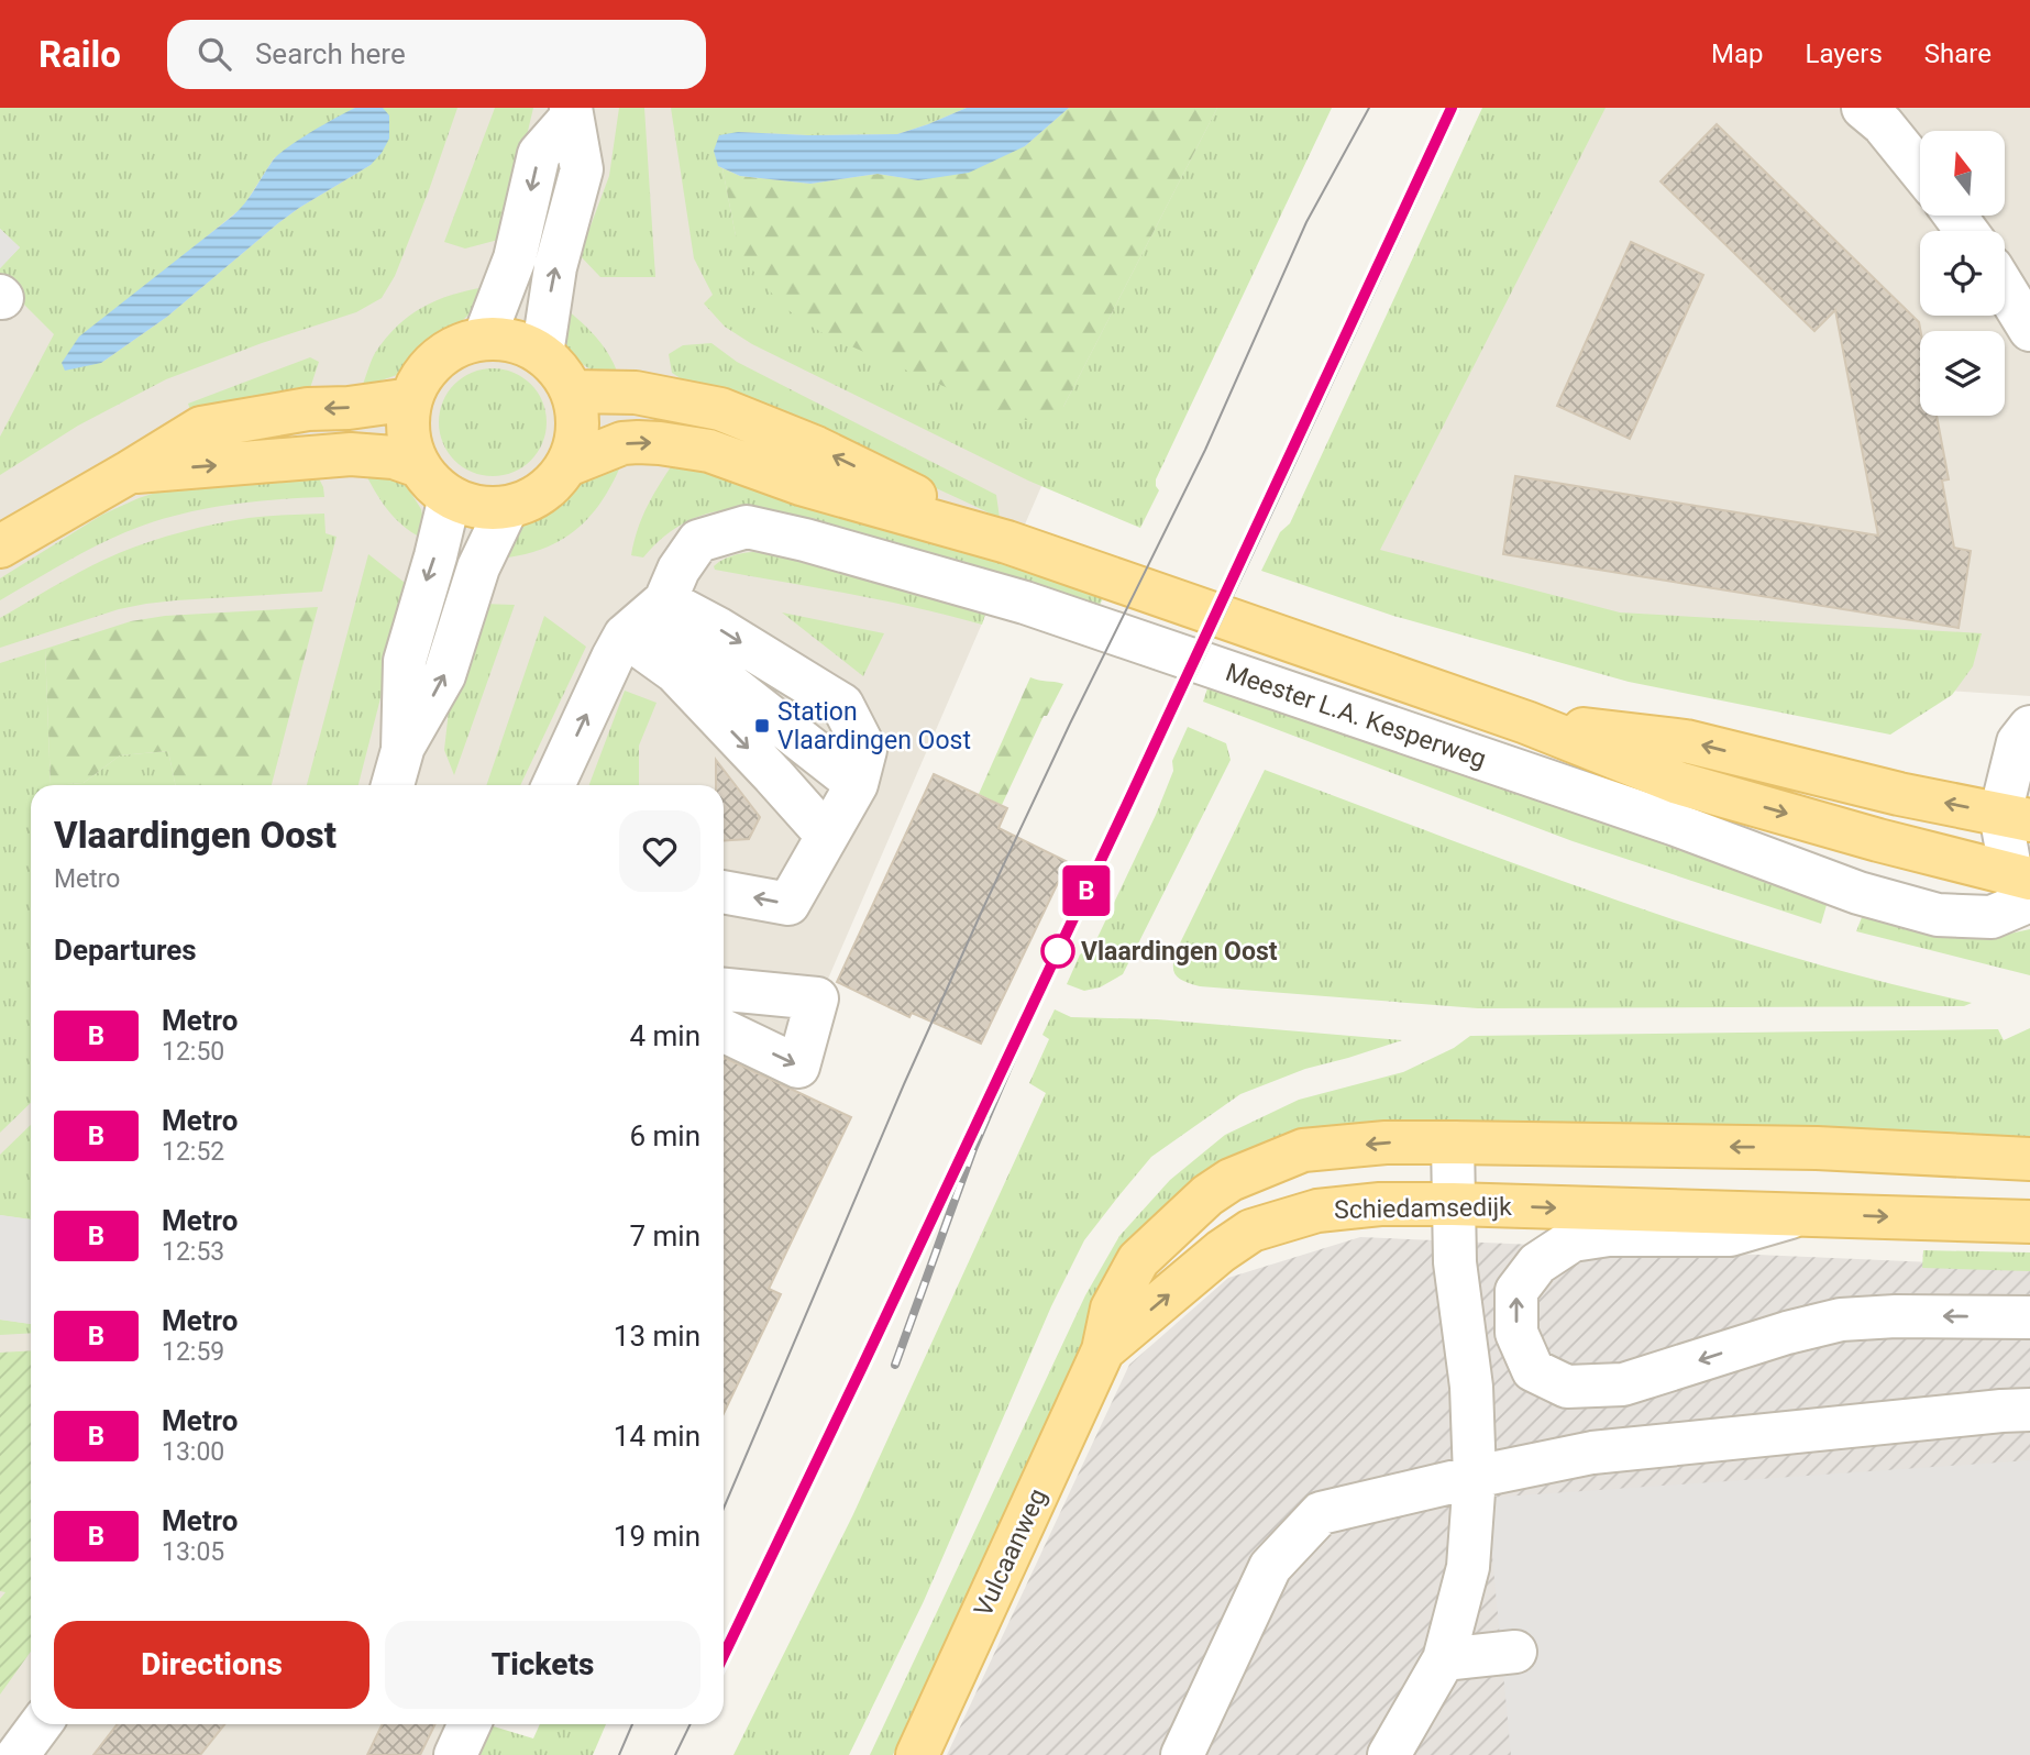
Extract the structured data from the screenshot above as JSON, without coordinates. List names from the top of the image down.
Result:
{
  "streets": {
    "main road": ["Meester L.A. Kesperweg", "Schiedamsedijk", "Vulcaanweg"]
  },
  "crossings": [
    ["Schiedamsedijk", "Vulcaanweg"]
  ],
  "places": {
    "transit": ["Station Vlaardingen Oost"],
    "other": ["Vlaardingen Oost"]
  },
  "lines": ["metro line B"],
  "north": "top",
  "page": {
    "header": "Railo",
    "search": "Search here",
    "nav": ["Map", "Layers", "Share"],
    "on_map": "B",
    "heading": [
      ["Vlaardingen Oost", "Metro"],
      "Departures"
    ],
    "list": [
      {
        "mark": "B",
        "name": "Metro",
        "note": "12:50",
        "value": "4 min"
      },
      {
        "mark": "B",
        "name": "Metro",
        "note": "12:52",
        "value": "6 min"
      },
      {
        "mark": "B",
        "name": "Metro",
        "note": "12:53",
        "value": "7 min"
      },
      {
        "mark": "B",
        "name": "Metro",
        "note": "12:59",
        "value": "13 min"
      },
      {
        "mark": "B",
        "name": "Metro",
        "note": "13:00",
        "value": "14 min"
      },
      {
        "mark": "B",
        "name": "Metro",
        "note": "13:05",
        "value": "19 min"
      }
    ],
    "buttons": ["Directions", "Tickets"]
  }
}
